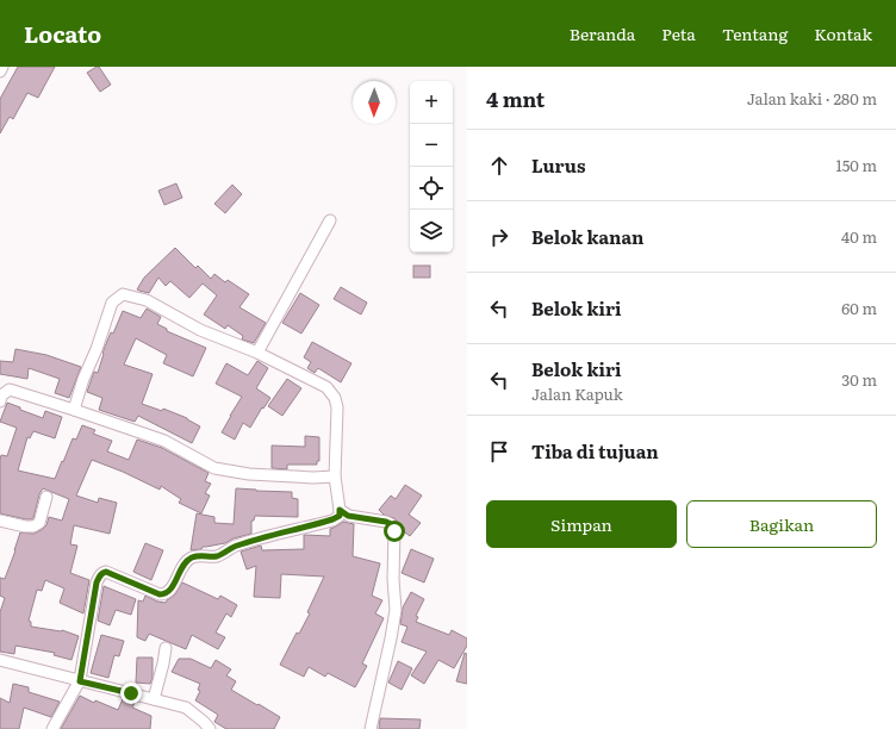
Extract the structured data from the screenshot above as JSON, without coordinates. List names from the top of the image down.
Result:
{
  "north": "bottom",
  "page": {
    "header": "Locato",
    "nav": [
      "Beranda",
      "Peta",
      "Tentang",
      "Kontak"
    ],
    "heading": ["4 mnt", "Jalan kaki · 280 m"],
    "map_buttons": ["+", "−"],
    "list": [
      ["Lurus", "150 m"],
      ["Belok kanan", "40 m"],
      ["Belok kiri", "60 m"],
      ["Belok kiri", "Jalan Kapuk", "30 m"],
      "Tiba di tujuan"
    ],
    "buttons": ["Simpan", "Bagikan"]
  }
}
